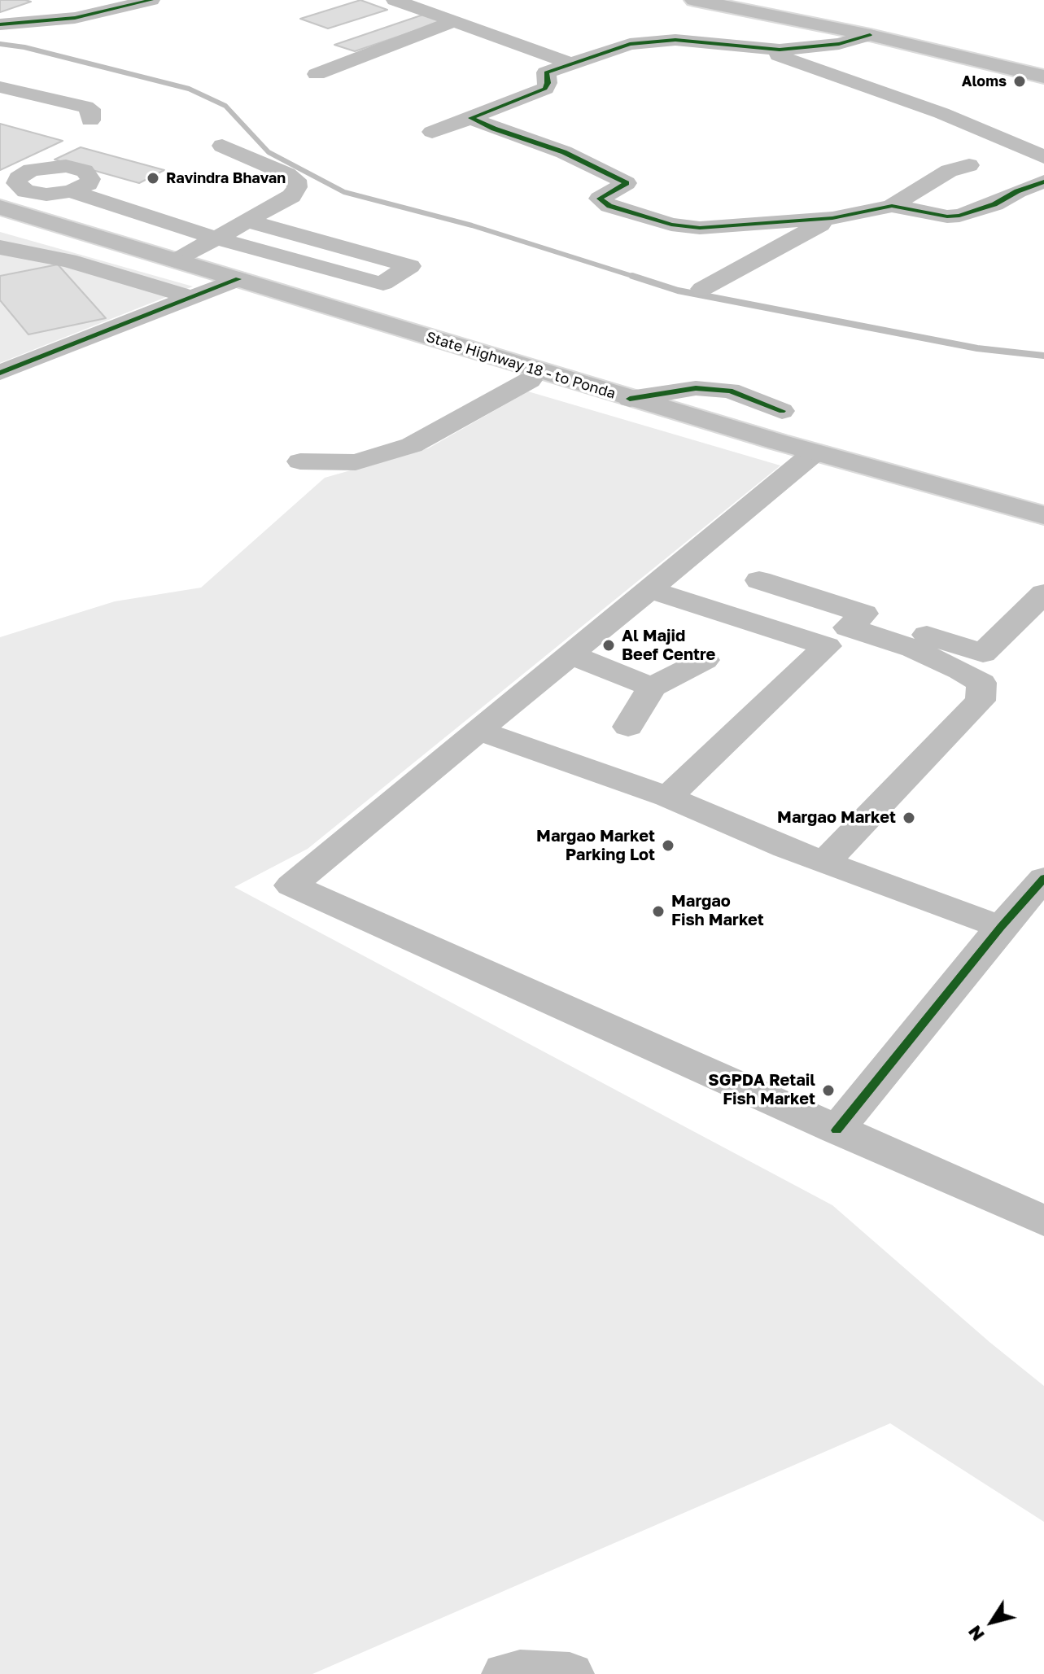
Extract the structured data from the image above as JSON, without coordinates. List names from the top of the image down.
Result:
{
  "streets": {
    "main road": ["State Highway 18 - to Ponda"]
  },
  "places": [
    "Aloms",
    "Ravindra Bhavan",
    "Al Majid Beef Centre",
    "Margao Market",
    "Margao Market Parking Lot",
    "Margao Fish Market",
    "SGPDA Retail Fish Market"
  ],
  "north": "bottom left"
}
